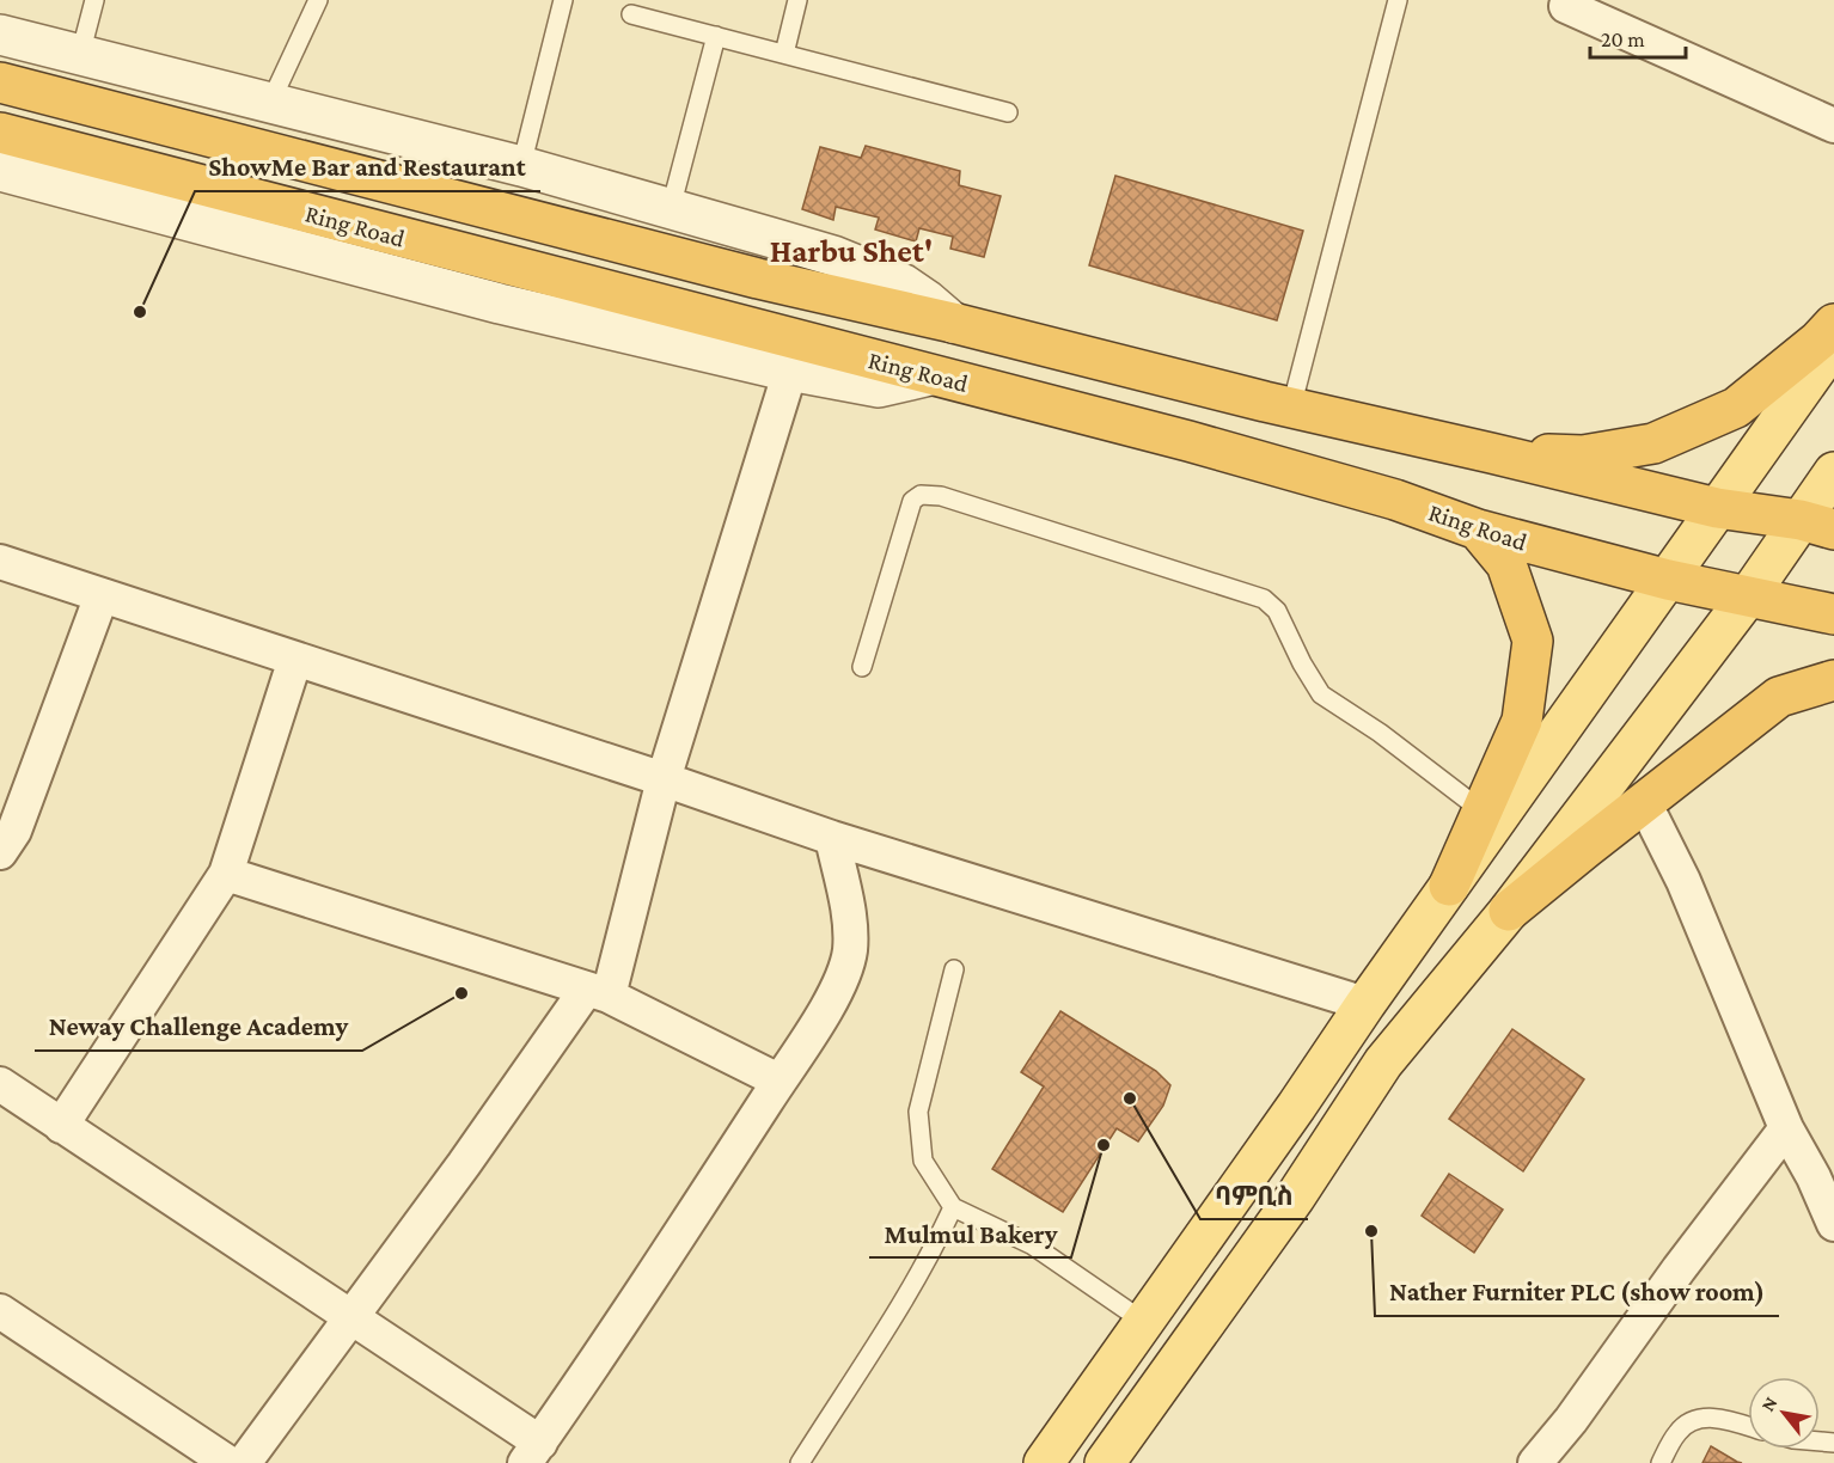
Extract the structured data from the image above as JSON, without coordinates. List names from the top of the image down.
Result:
{
  "streets": {
    "highway": ["Ring Road"]
  },
  "districts": ["Harbu Shet'"],
  "places": [
    "ShowMe Bar and Restaurant",
    "Neway Challenge Academy",
    "ባምቢስ",
    "Mulmul Bakery",
    "Nather Furniter PLC (show room)"
  ],
  "scale_bar": "20 m",
  "north": "top left"
}
